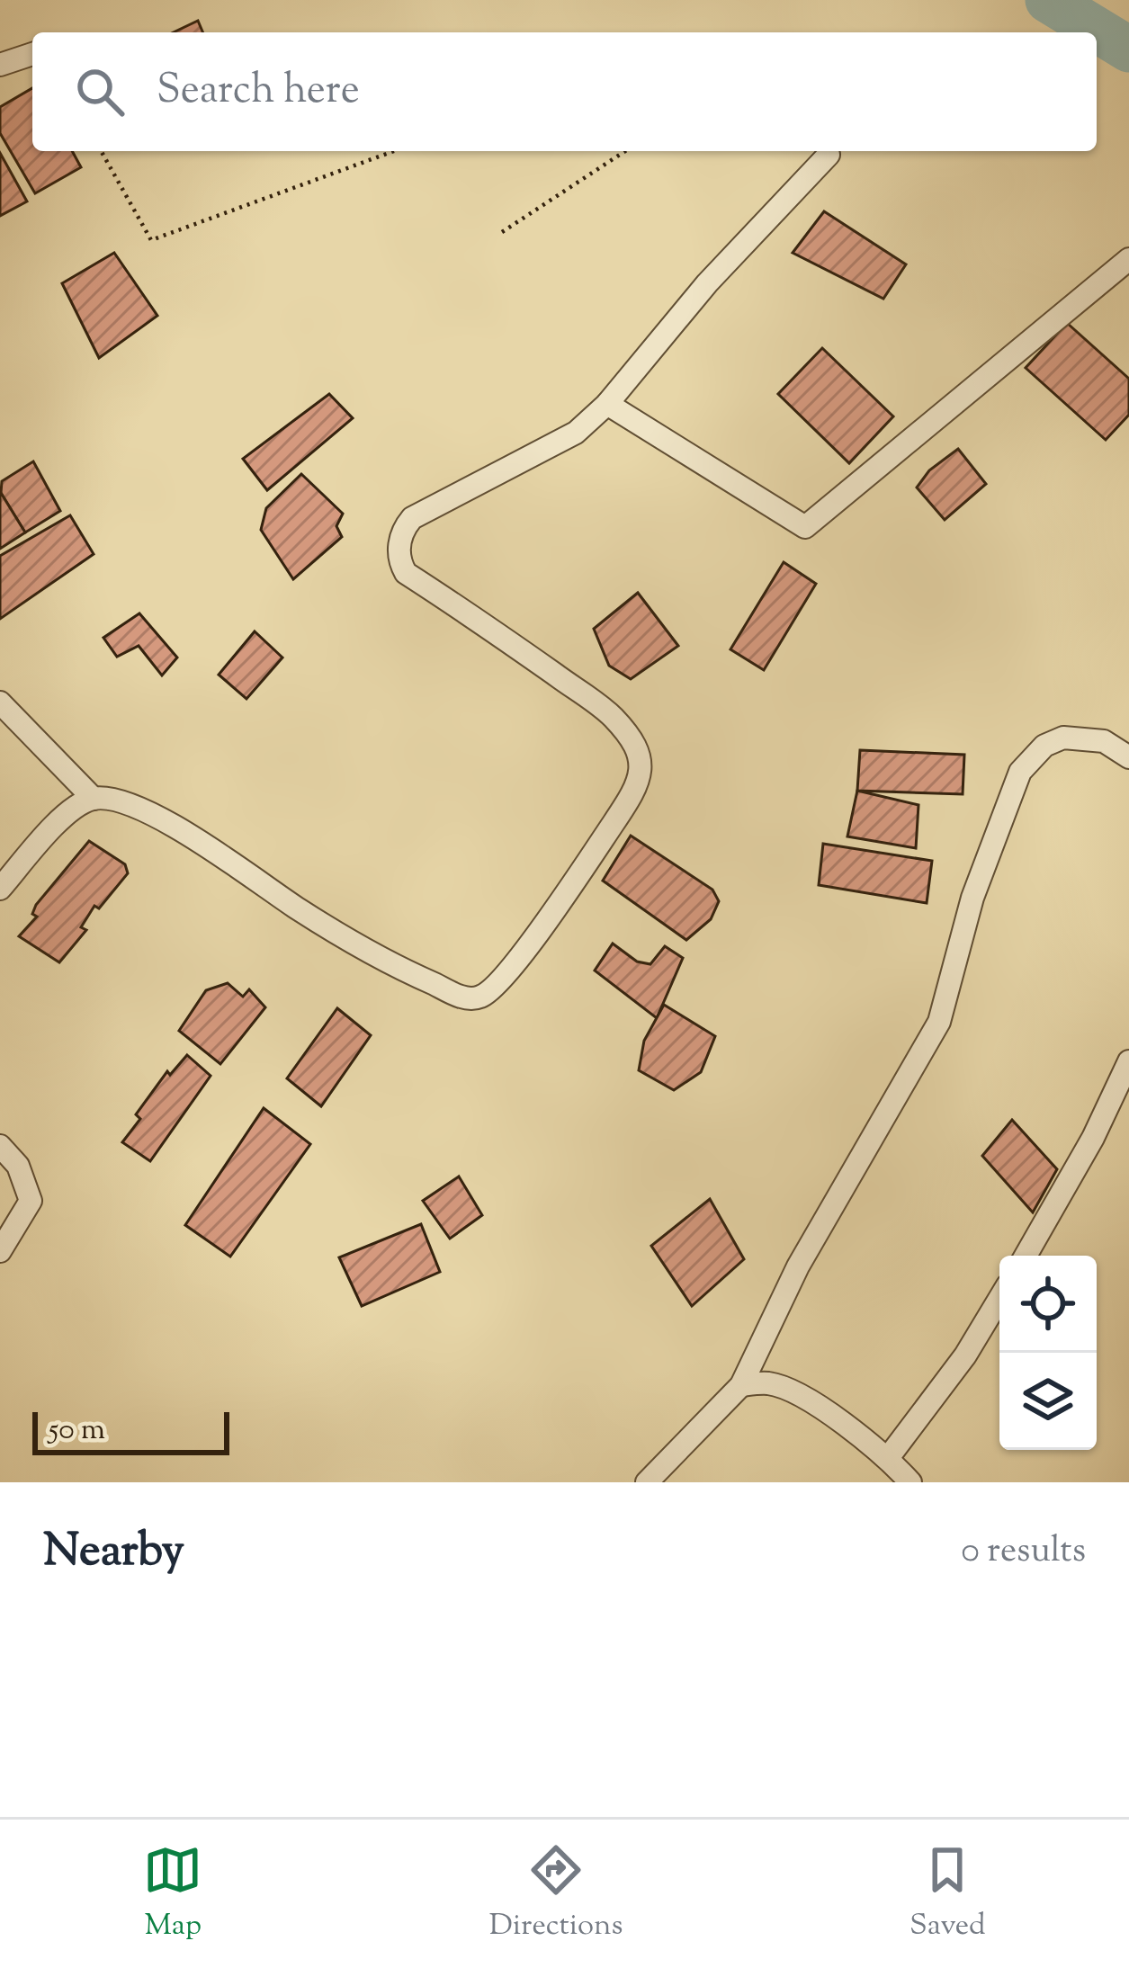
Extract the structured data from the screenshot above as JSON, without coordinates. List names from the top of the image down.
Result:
{
  "scale_bar": "50 m",
  "page": {
    "search": "Search here",
    "scale": "50 m",
    "heading": ["Nearby", "0 results"],
    "nav": ["Map", "Directions", "Saved"]
  }
}
